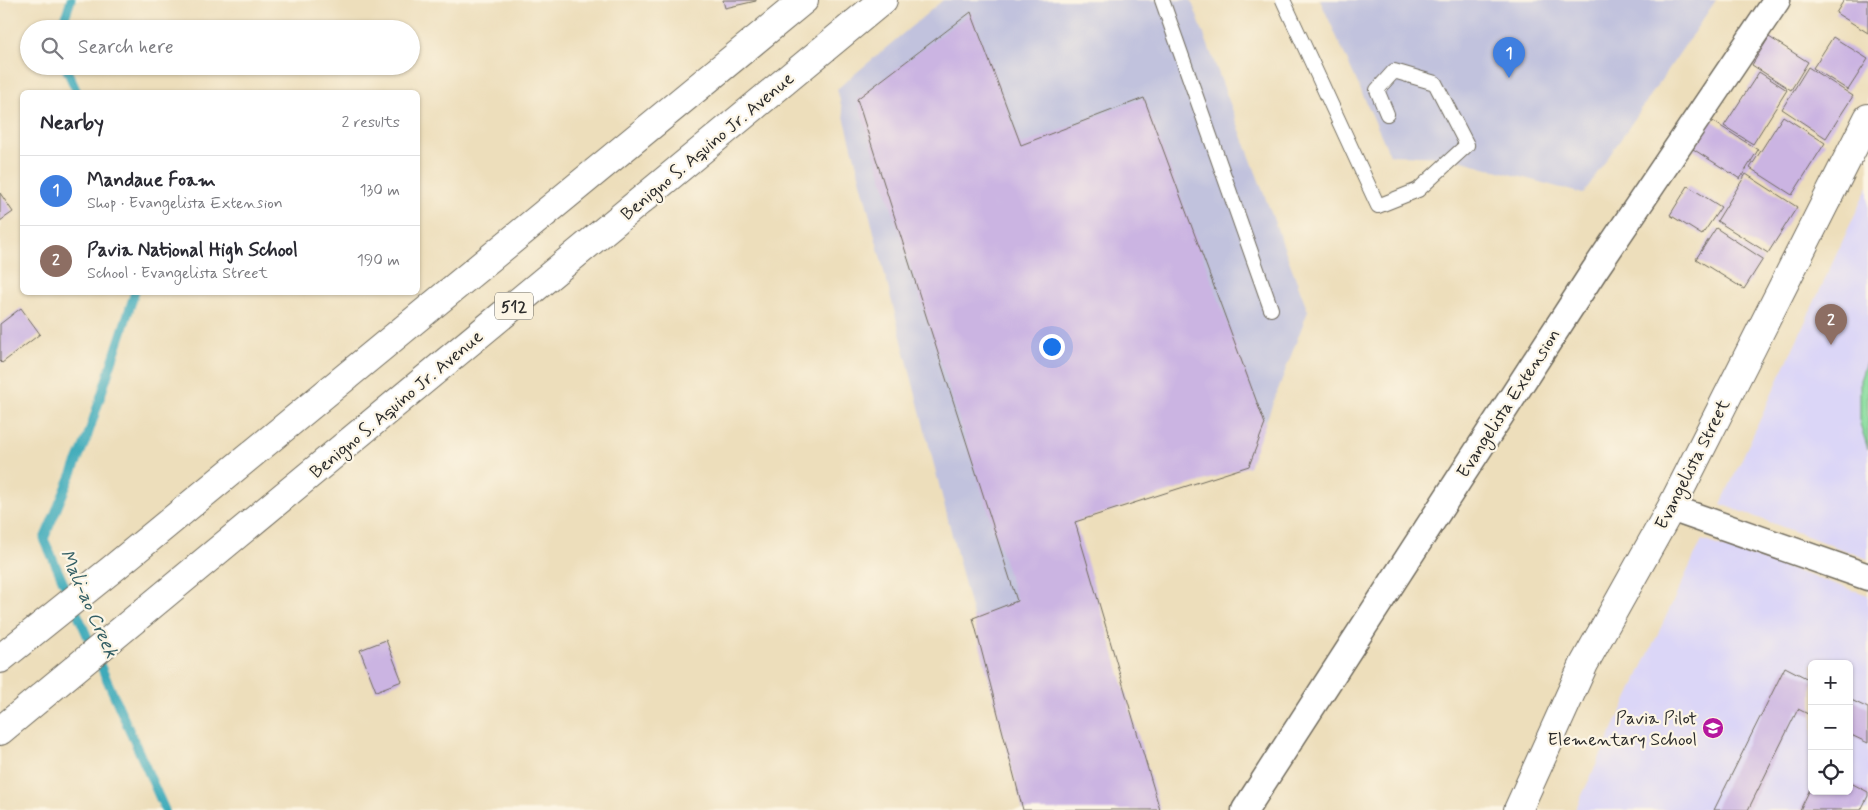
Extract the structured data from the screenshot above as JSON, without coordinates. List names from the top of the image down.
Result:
{
  "streets": {
    "main road": ["Benigno S. Aquino Jr. Avenue", "512", "Evangelista Street"],
    "street": ["Evangelista Extension"]
  },
  "water": ["Mali-ao Creek"],
  "places": {
    "school or university": ["Pavia Pilot Elementary School"]
  },
  "page": {
    "search": "Search here",
    "pins": ["1", "2"],
    "heading": ["Nearby", "2 results"],
    "list": [
      {
        "mark": "1",
        "name": "Mandaue Foam",
        "note": "Shop · Evangelista Extension",
        "value": "130 m"
      },
      {
        "mark": "2",
        "name": "Pavia National High School",
        "note": "School · Evangelista Street",
        "value": "190 m"
      }
    ],
    "map_buttons": ["+", "−"]
  }
}
